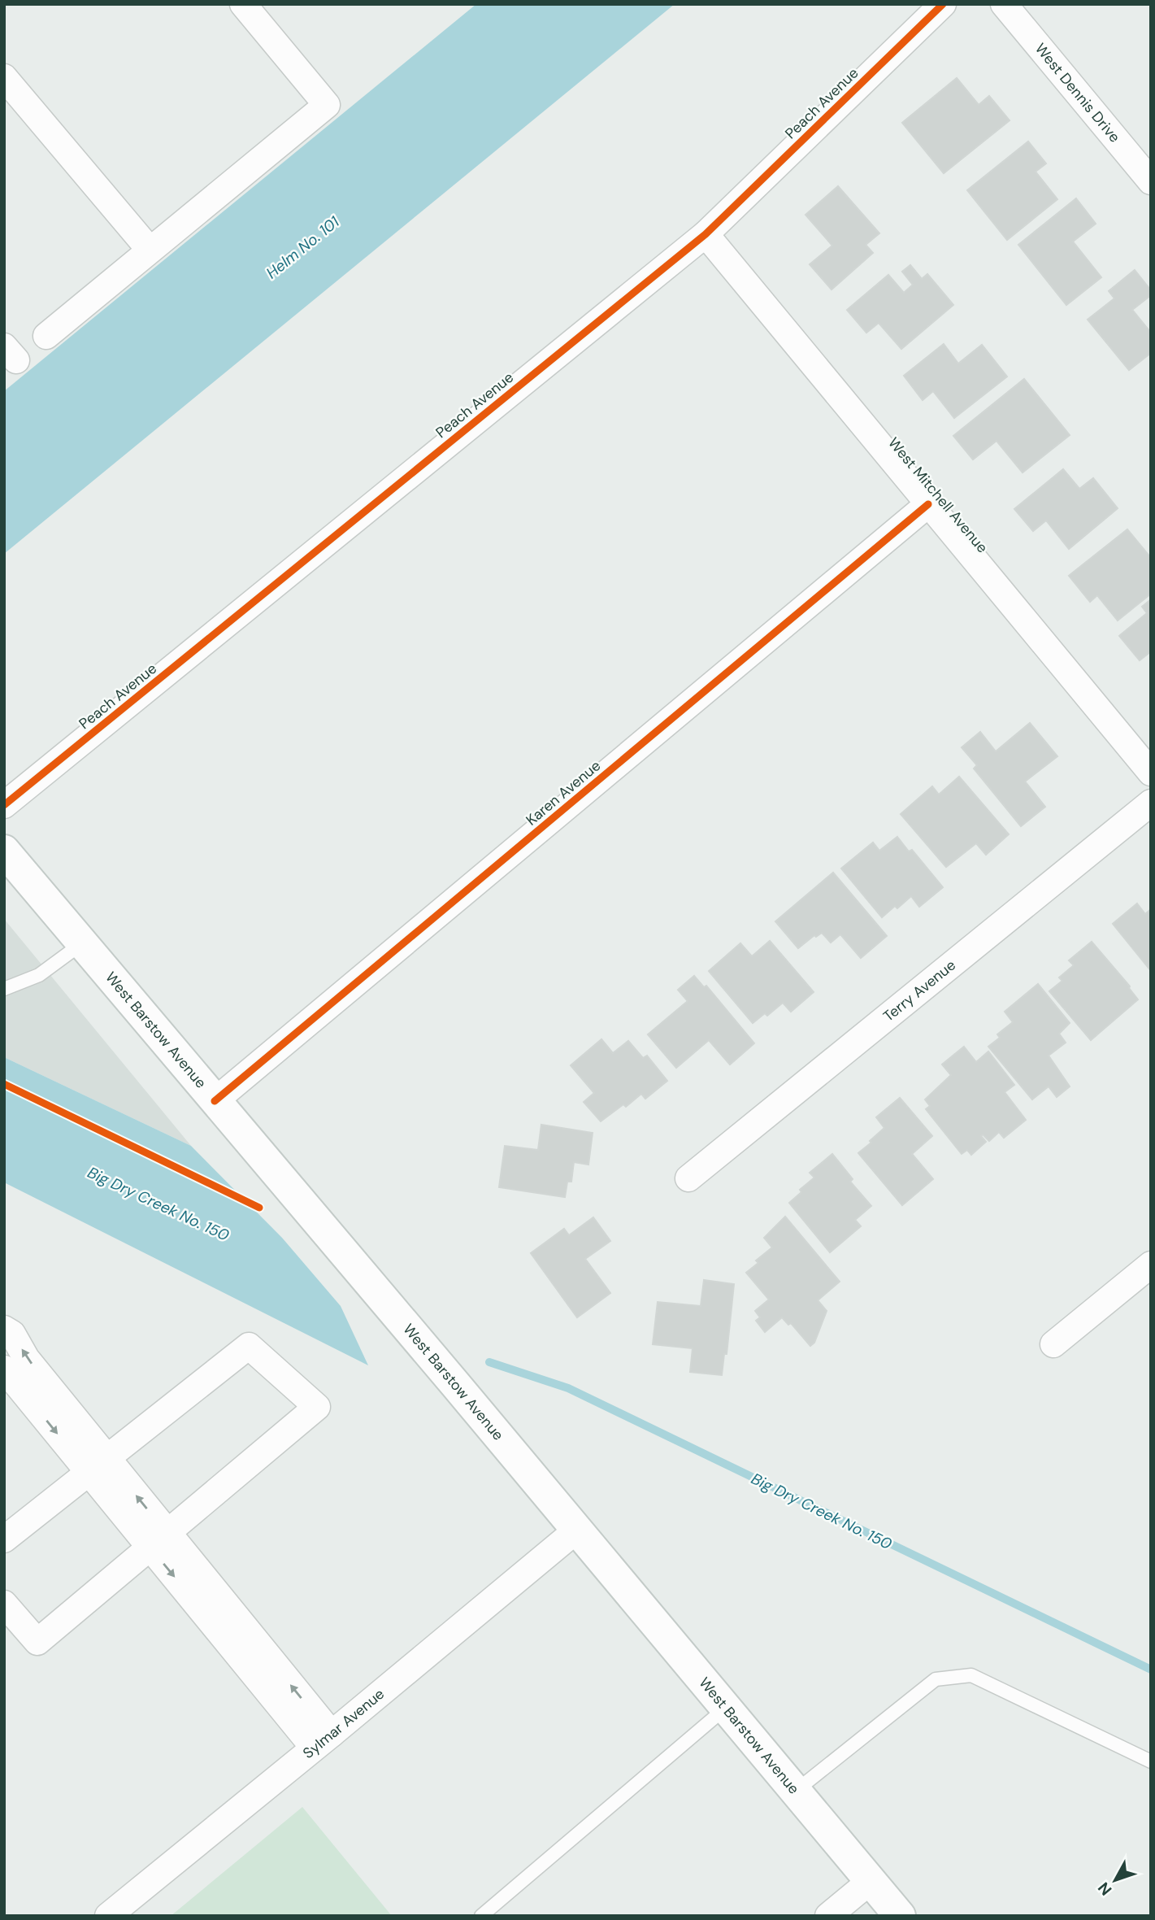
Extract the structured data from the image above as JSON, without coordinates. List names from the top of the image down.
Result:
{
  "streets": {
    "main road": ["West Barstow Avenue"],
    "street": [
      "West Dennis Drive",
      "Peach Avenue",
      "West Mitchell Avenue",
      "Karen Avenue",
      "Terry Avenue",
      "Sylmar Avenue"
    ]
  },
  "crossings": [
    ["Peach Avenue", "West Mitchell Avenue"],
    ["West Mitchell Avenue", "Karen Avenue"],
    ["Karen Avenue", "West Barstow Avenue"],
    ["West Barstow Avenue", "Sylmar Avenue"]
  ],
  "water": ["Helm No. 101", "Big Dry Creek No. 150"],
  "north": "bottom left"
}
